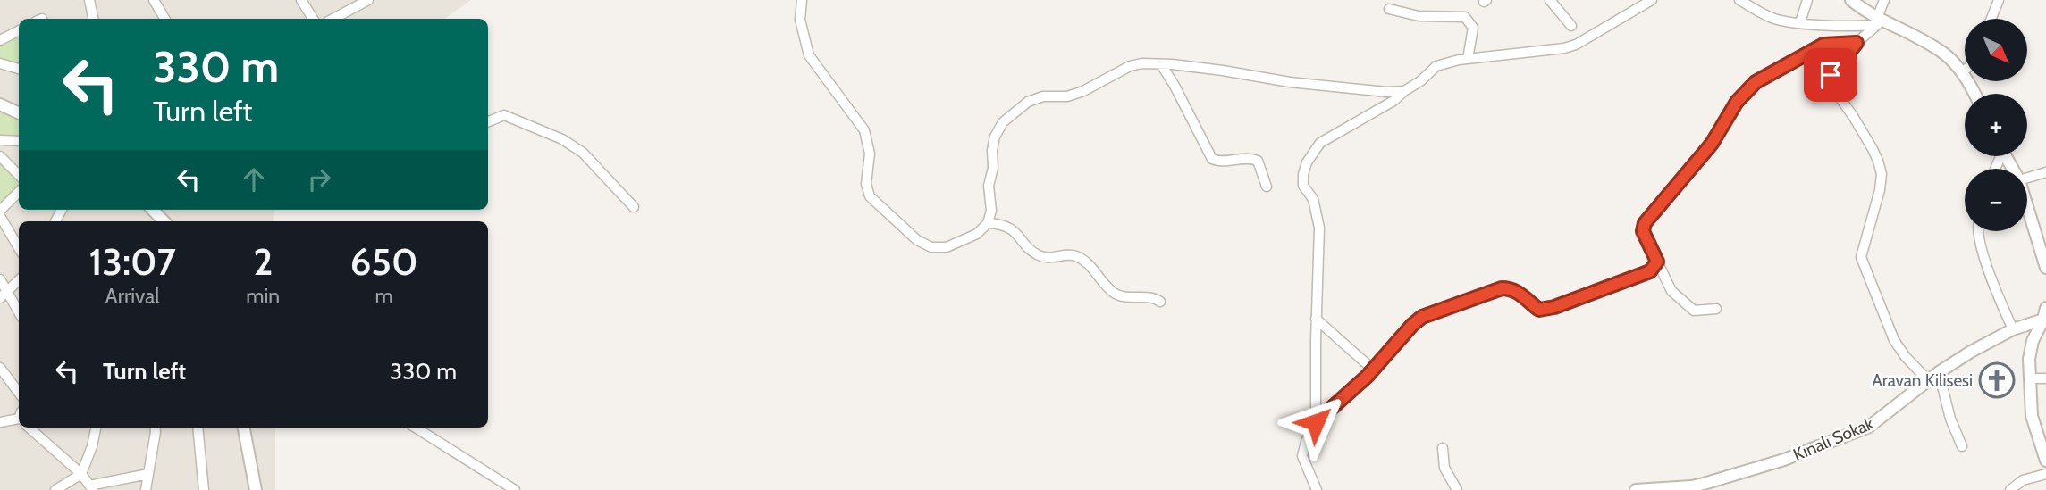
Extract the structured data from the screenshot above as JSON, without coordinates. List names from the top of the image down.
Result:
{
  "streets": {
    "street": ["Kınalı Sokak"]
  },
  "places": {
    "church": ["Aravan Kilisesi"]
  },
  "north": "bottom right",
  "page": {
    "map_buttons": ["+", "−"],
    "turn": ["330 m", "Turn left"],
    "eta": [
      "13:07",
      "Arrival",
      "2",
      "min",
      "650",
      "m"
    ],
    "list": [
      {
        "name": "Turn left",
        "value": "330 m"
      }
    ]
  }
}
